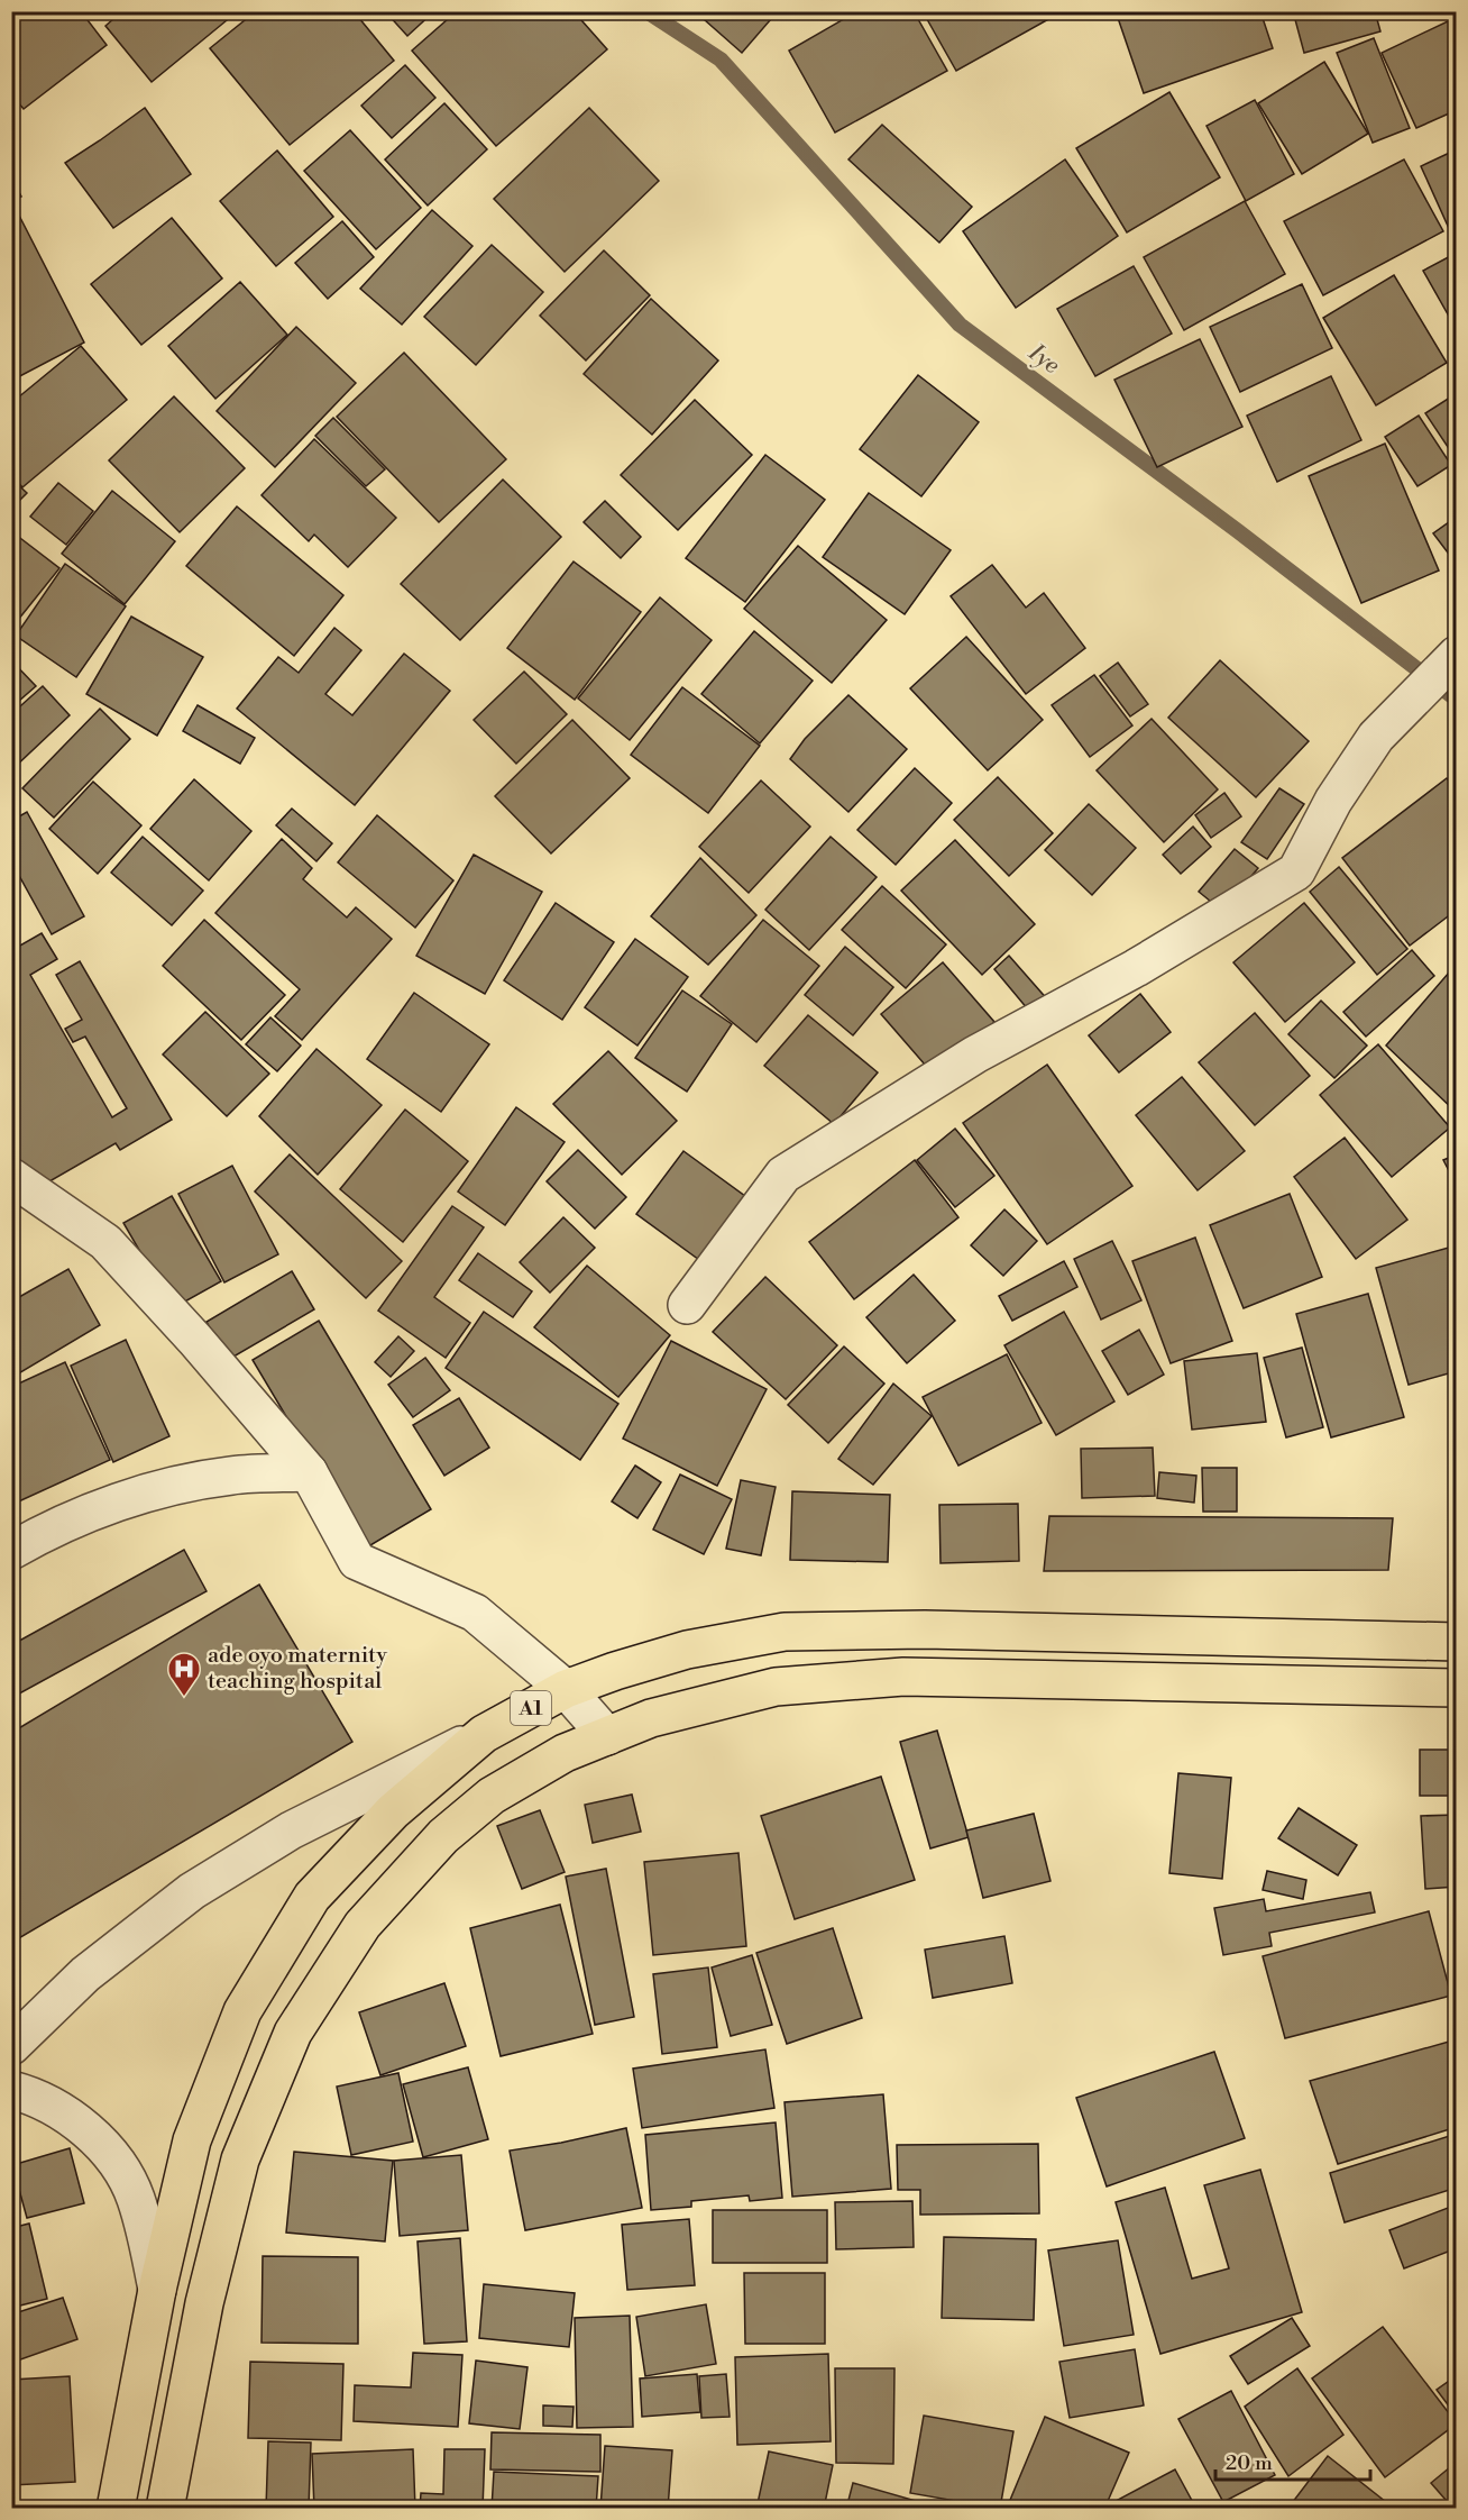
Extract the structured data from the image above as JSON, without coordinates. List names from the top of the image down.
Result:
{
  "streets": {
    "highway": ["A1"]
  },
  "water": ["Iye"],
  "places": {
    "hospital": ["ade oyo maternity teaching hospital"]
  },
  "scale_bar": "20 m"
}
